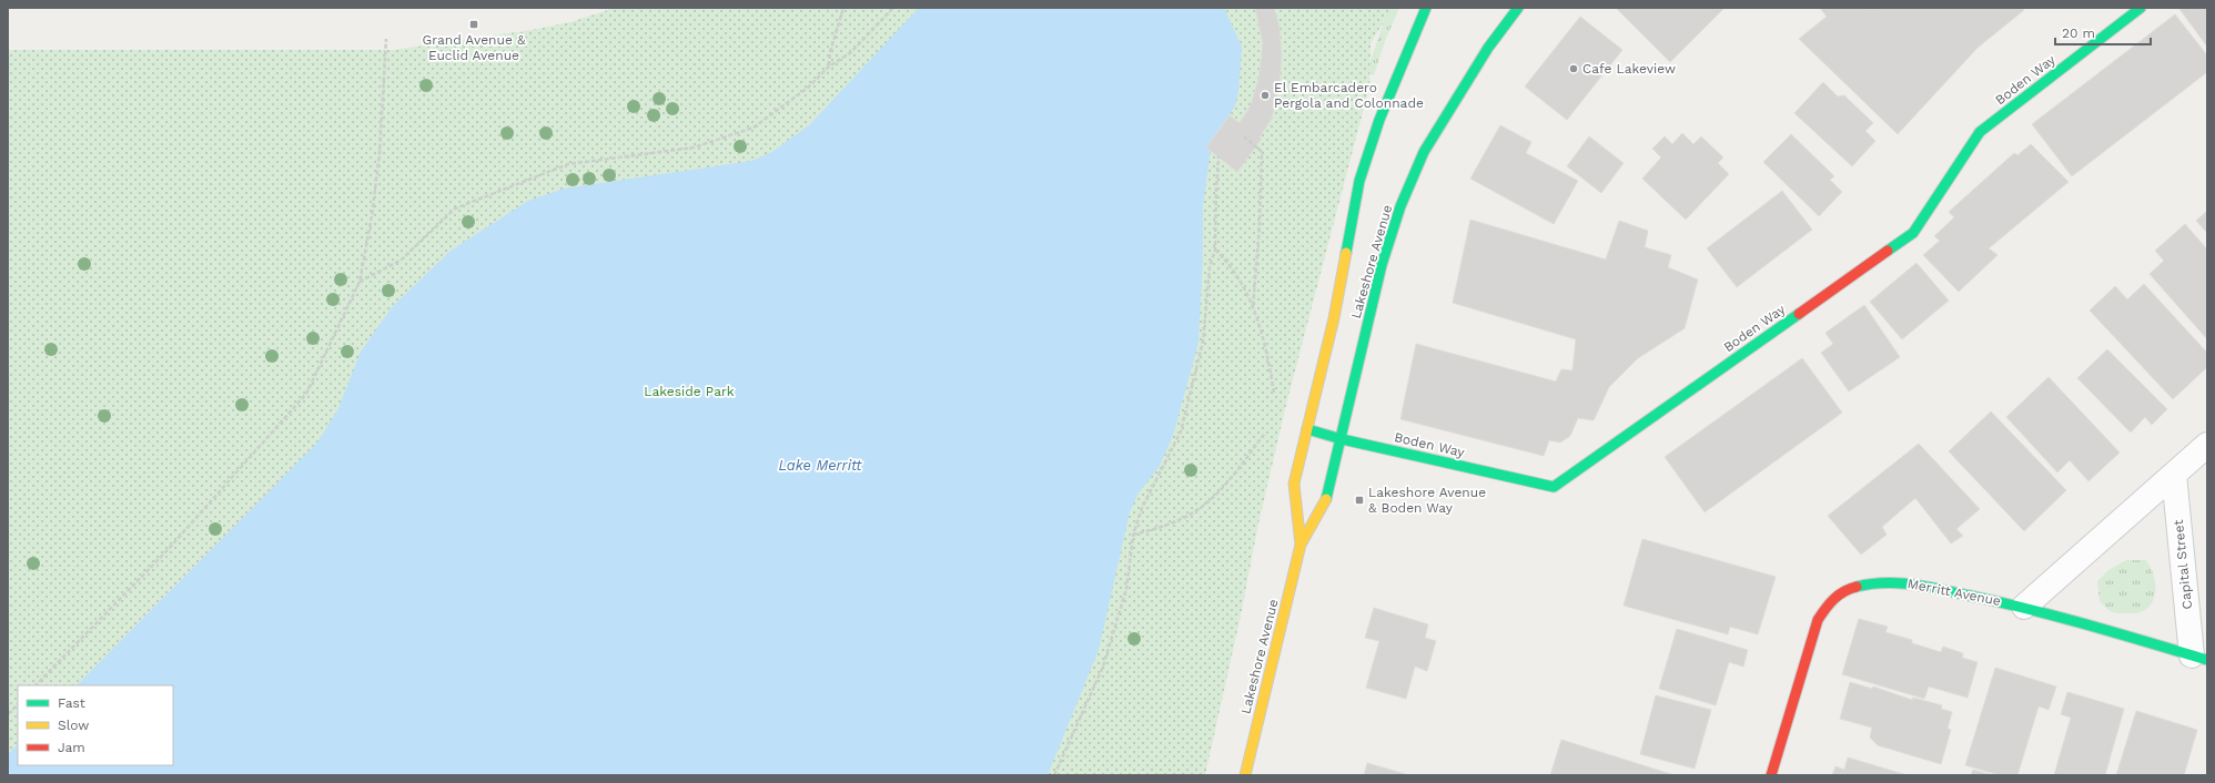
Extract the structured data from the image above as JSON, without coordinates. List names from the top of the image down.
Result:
{
  "streets": {
    "street": [
      "Boden Way",
      "Lakeshore Avenue",
      "Capital Street",
      "Merritt Avenue"
    ]
  },
  "crossings": [
    ["Boden Way", "Lakeshore Avenue"],
    ["Capital Street", "Merritt Avenue"]
  ],
  "water": ["Lake Merritt"],
  "parks": ["Lakeside Park"],
  "places": {
    "transit": ["Grand Avenue & Euclid Avenue", "Lakeshore Avenue & Boden Way"],
    "other": ["Cafe Lakeview", "El Embarcadero Pergola and Colonnade"]
  },
  "legend": ["Fast", "Slow", "Jam"],
  "scale_bar": "20 m"
}
